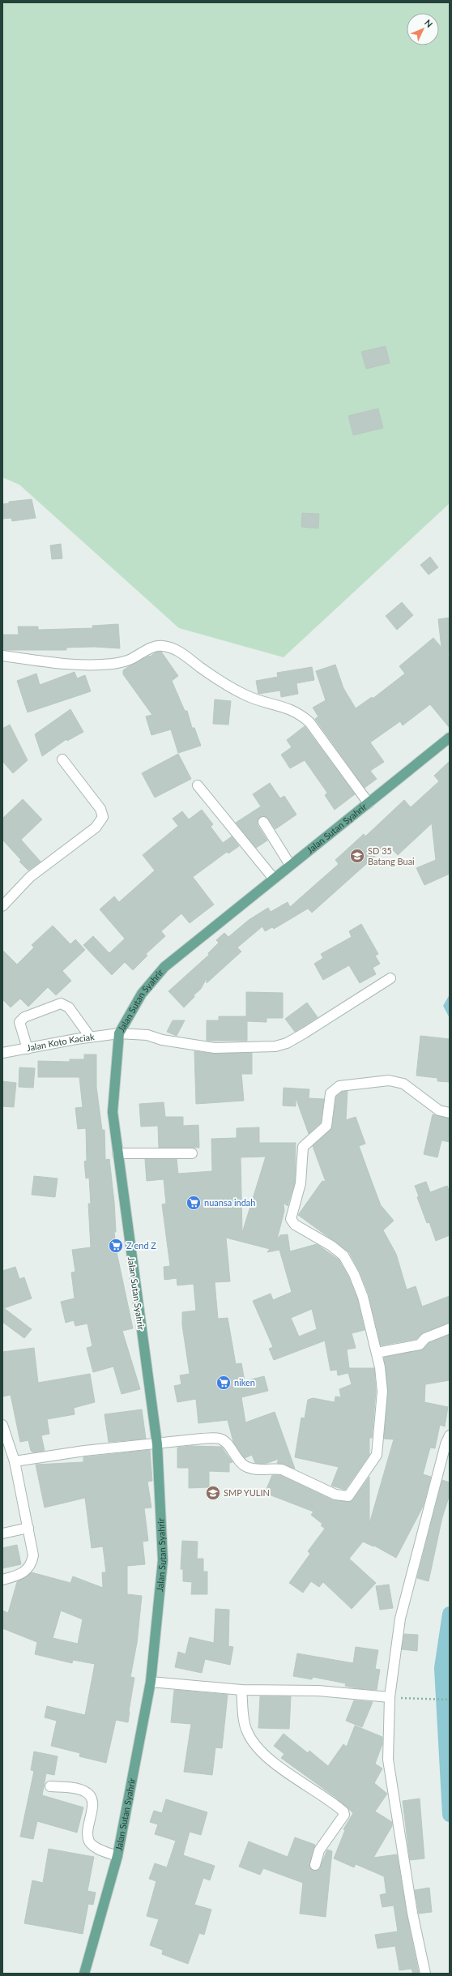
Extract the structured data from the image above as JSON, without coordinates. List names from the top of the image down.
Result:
{
  "streets": {
    "main road": ["Jalan Sutan Syahrir"],
    "street": ["Jalan Koto Kaciak"]
  },
  "crossings": [
    ["Jalan Sutan Syahrir", "Jalan Koto Kaciak"]
  ],
  "places": {
    "school or university": ["SD 35 Batang Buai", "SMP YULIN"],
    "supermarket": ["nuansa indah", "Z end Z", "niken"]
  },
  "north": "top right"
}
